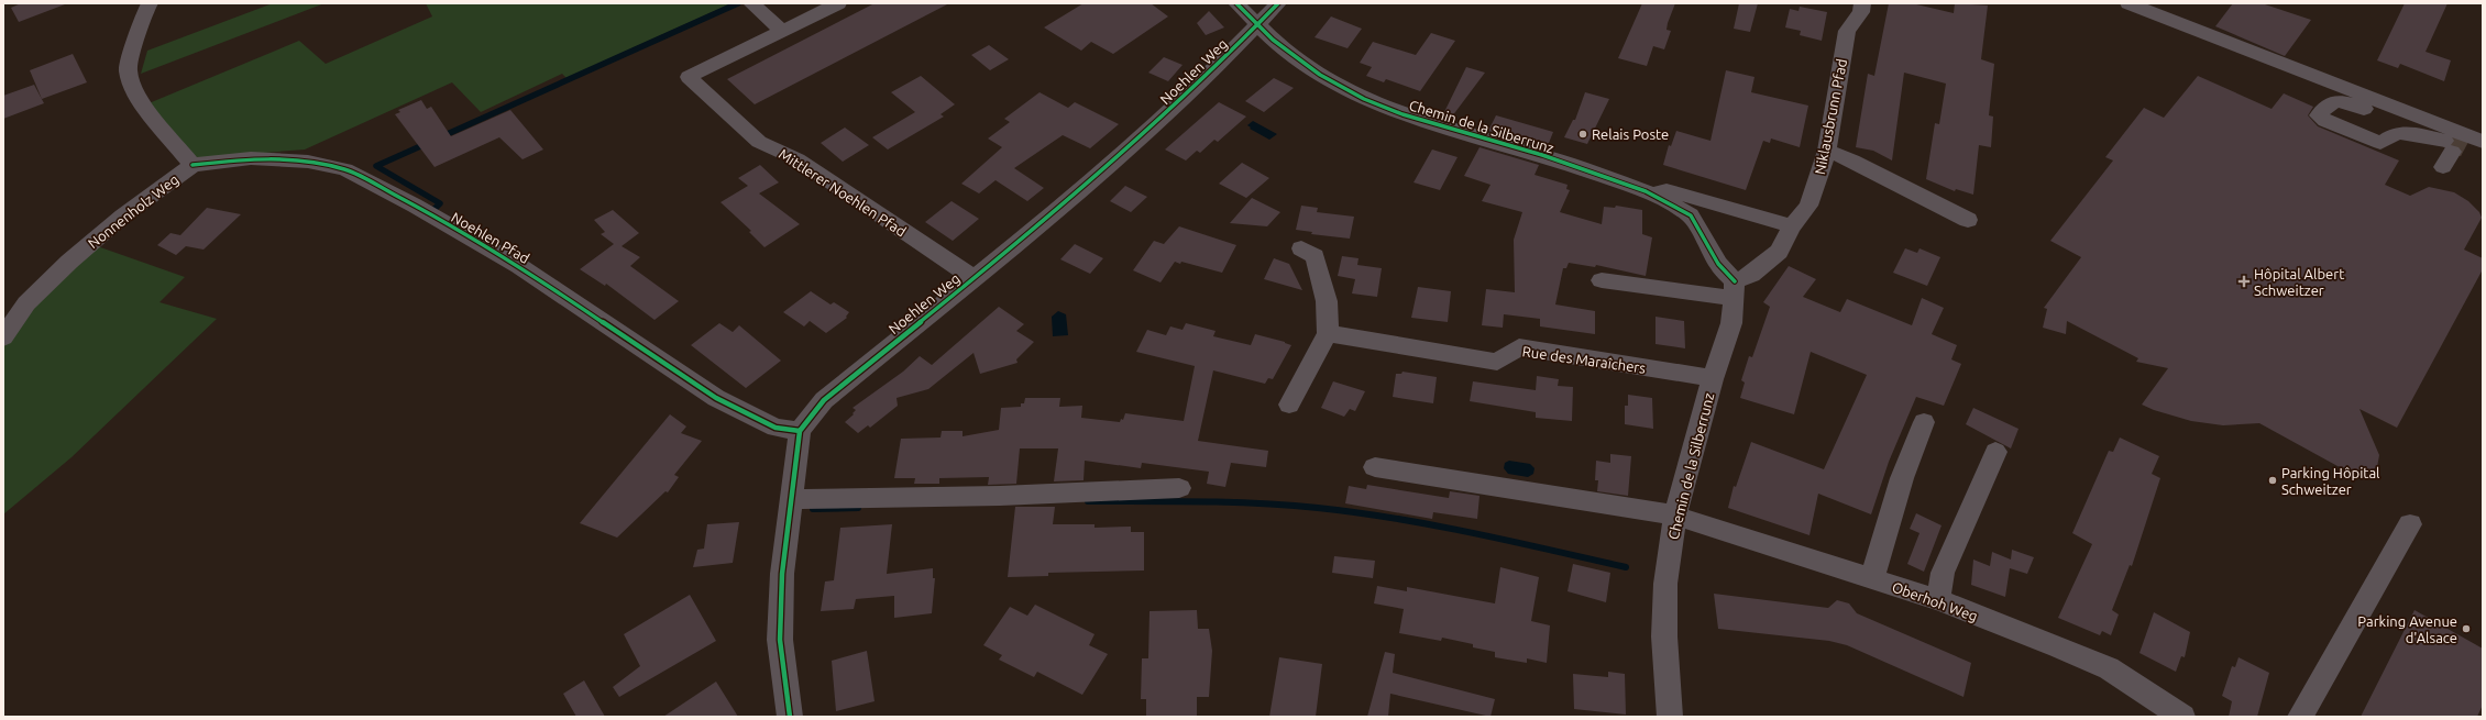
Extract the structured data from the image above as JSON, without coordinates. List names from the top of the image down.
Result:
{
  "streets": {
    "street": [
      "Noehlen Weg",
      "Niklausbrunn Pfad",
      "Chemin de la Silberrunz",
      "Mittlerer Noehlen Pfad",
      "Nonnenholz Weg",
      "Noehlen Pfad",
      "Rue des Maraîchers",
      "Oberhoh Weg"
    ]
  },
  "crossings": [
    ["Noehlen Weg", "Chemin de la Silberrunz"],
    ["Noehlen Weg", "Mittlerer Noehlen Pfad"],
    ["Noehlen Weg", "Noehlen Pfad"],
    ["Niklausbrunn Pfad", "Chemin de la Silberrunz"],
    ["Chemin de la Silberrunz", "Rue des Maraîchers"],
    ["Chemin de la Silberrunz", "Oberhoh Weg"],
    ["Nonnenholz Weg", "Noehlen Pfad"]
  ],
  "places": {
    "other": ["Relais Poste", "Parking Hôpital Schweitzer", "Parking Avenue d'Alsace"],
    "health": ["Hôpital Albert Schweitzer"]
  }
}
